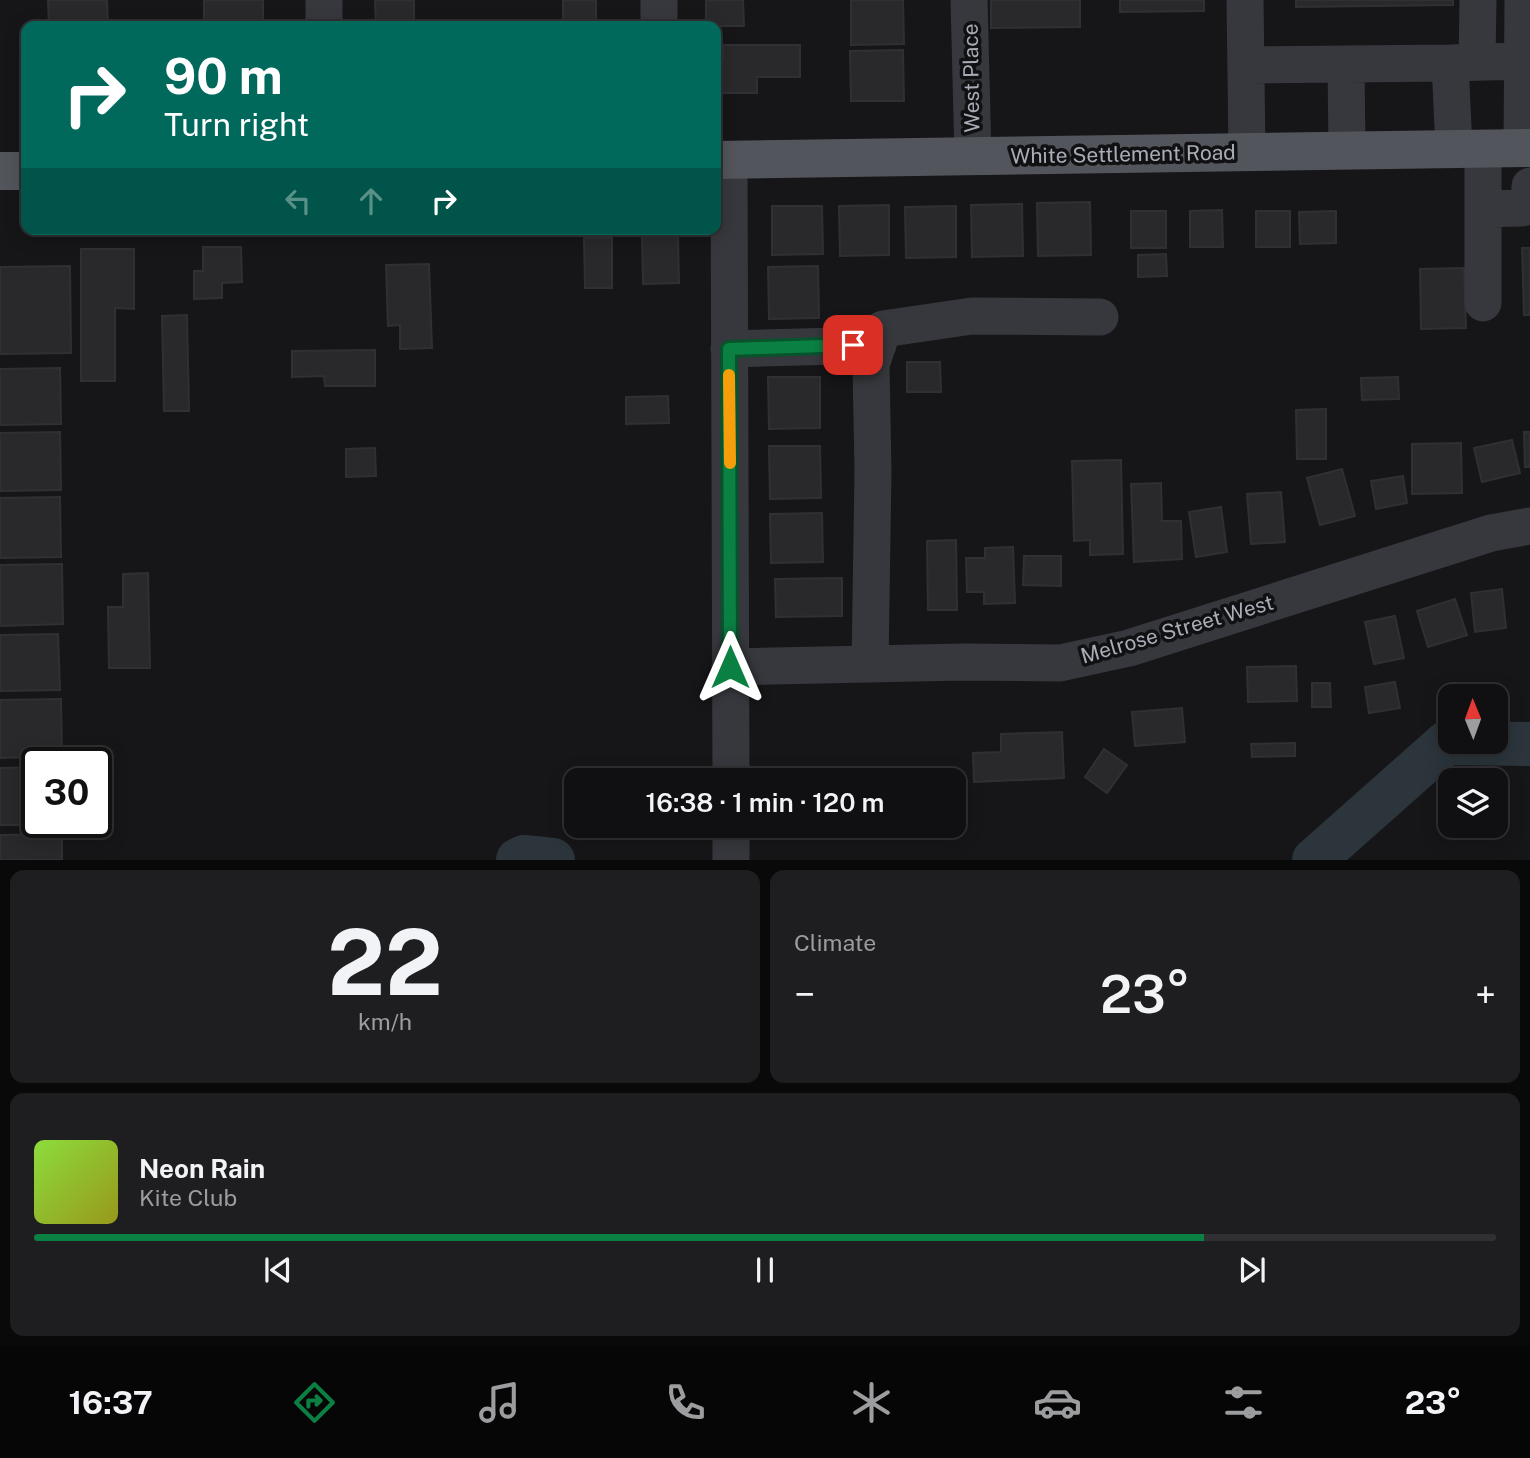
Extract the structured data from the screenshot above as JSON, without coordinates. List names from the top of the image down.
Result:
{
  "streets": {
    "main road": ["White Settlement Road"],
    "street": ["West Place", "Melrose Street West"]
  },
  "crossings": [
    ["West Place", "White Settlement Road"]
  ],
  "north": "top",
  "page": {
    "turn": ["90 m", "Turn right"],
    "limit": "30",
    "trip": "16:38 · 1 min · 120 m",
    "tile": [
      ["22", "km/h"],
      "Climate"
    ],
    "heat": ["−", "23°", "+"],
    "song": ["Neon Rain", "Kite Club"],
    "tabs": ["16:37", "23°"]
  }
}
